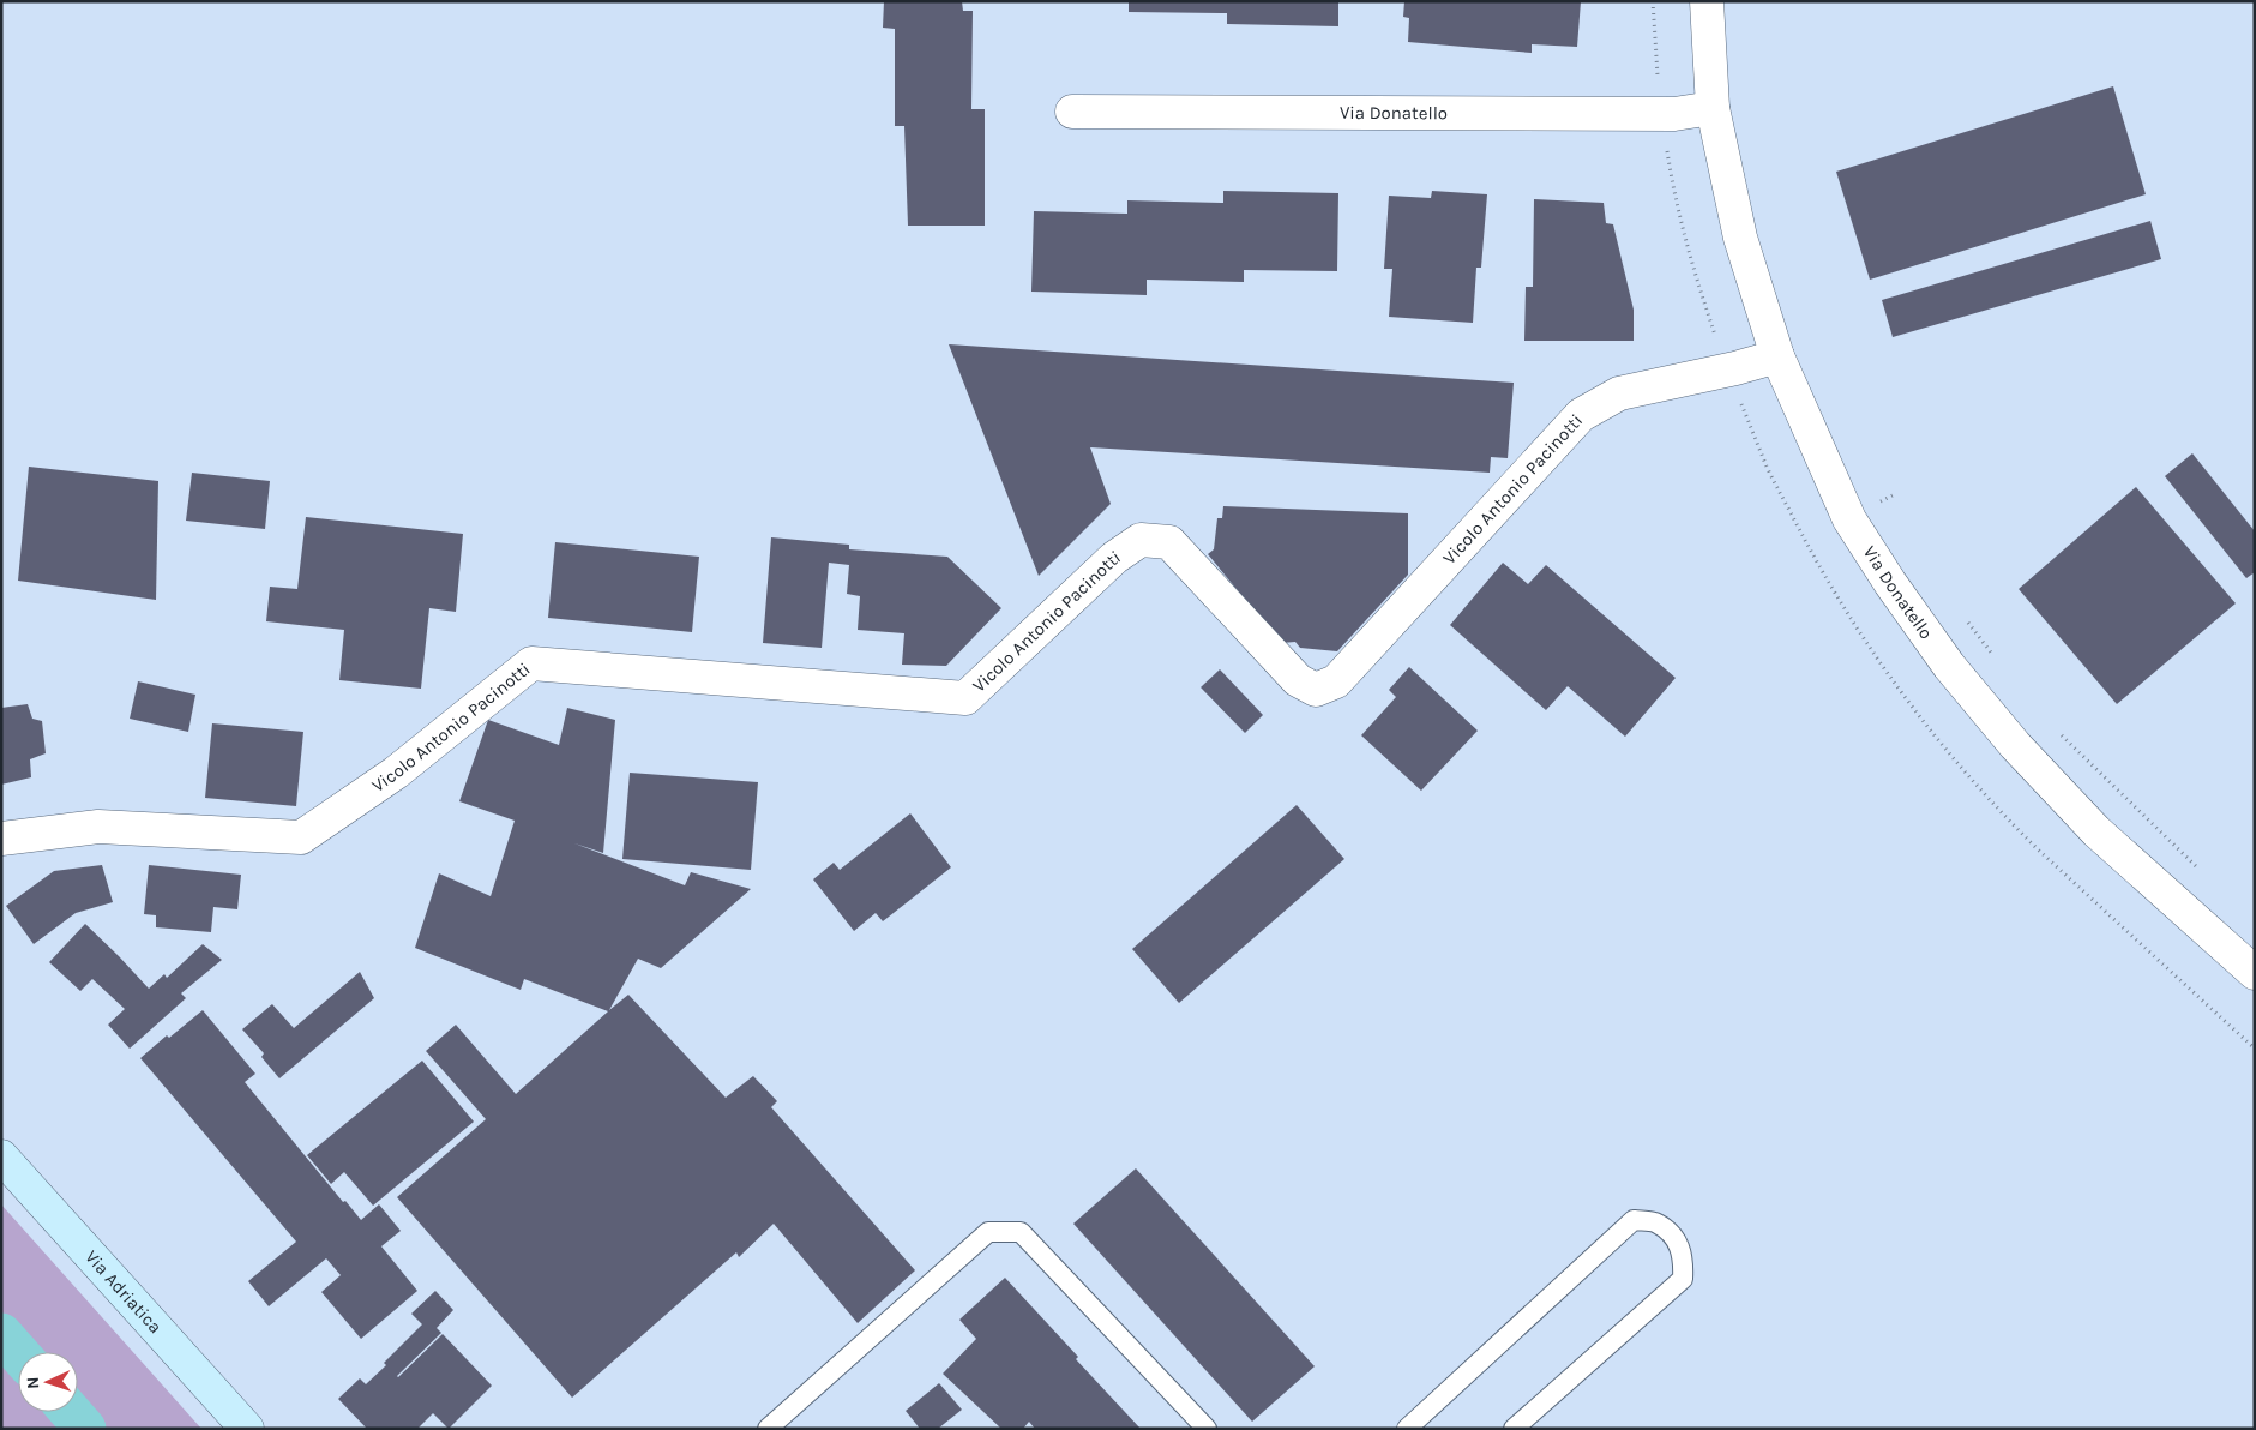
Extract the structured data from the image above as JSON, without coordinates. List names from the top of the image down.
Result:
{
  "streets": {
    "main road": ["Via Adriatica"],
    "street": ["Via Donatello", "Vicolo Antonio Pacinotti"]
  },
  "crossings": [
    ["Via Donatello", "Vicolo Antonio Pacinotti"]
  ],
  "north": "left"
}
